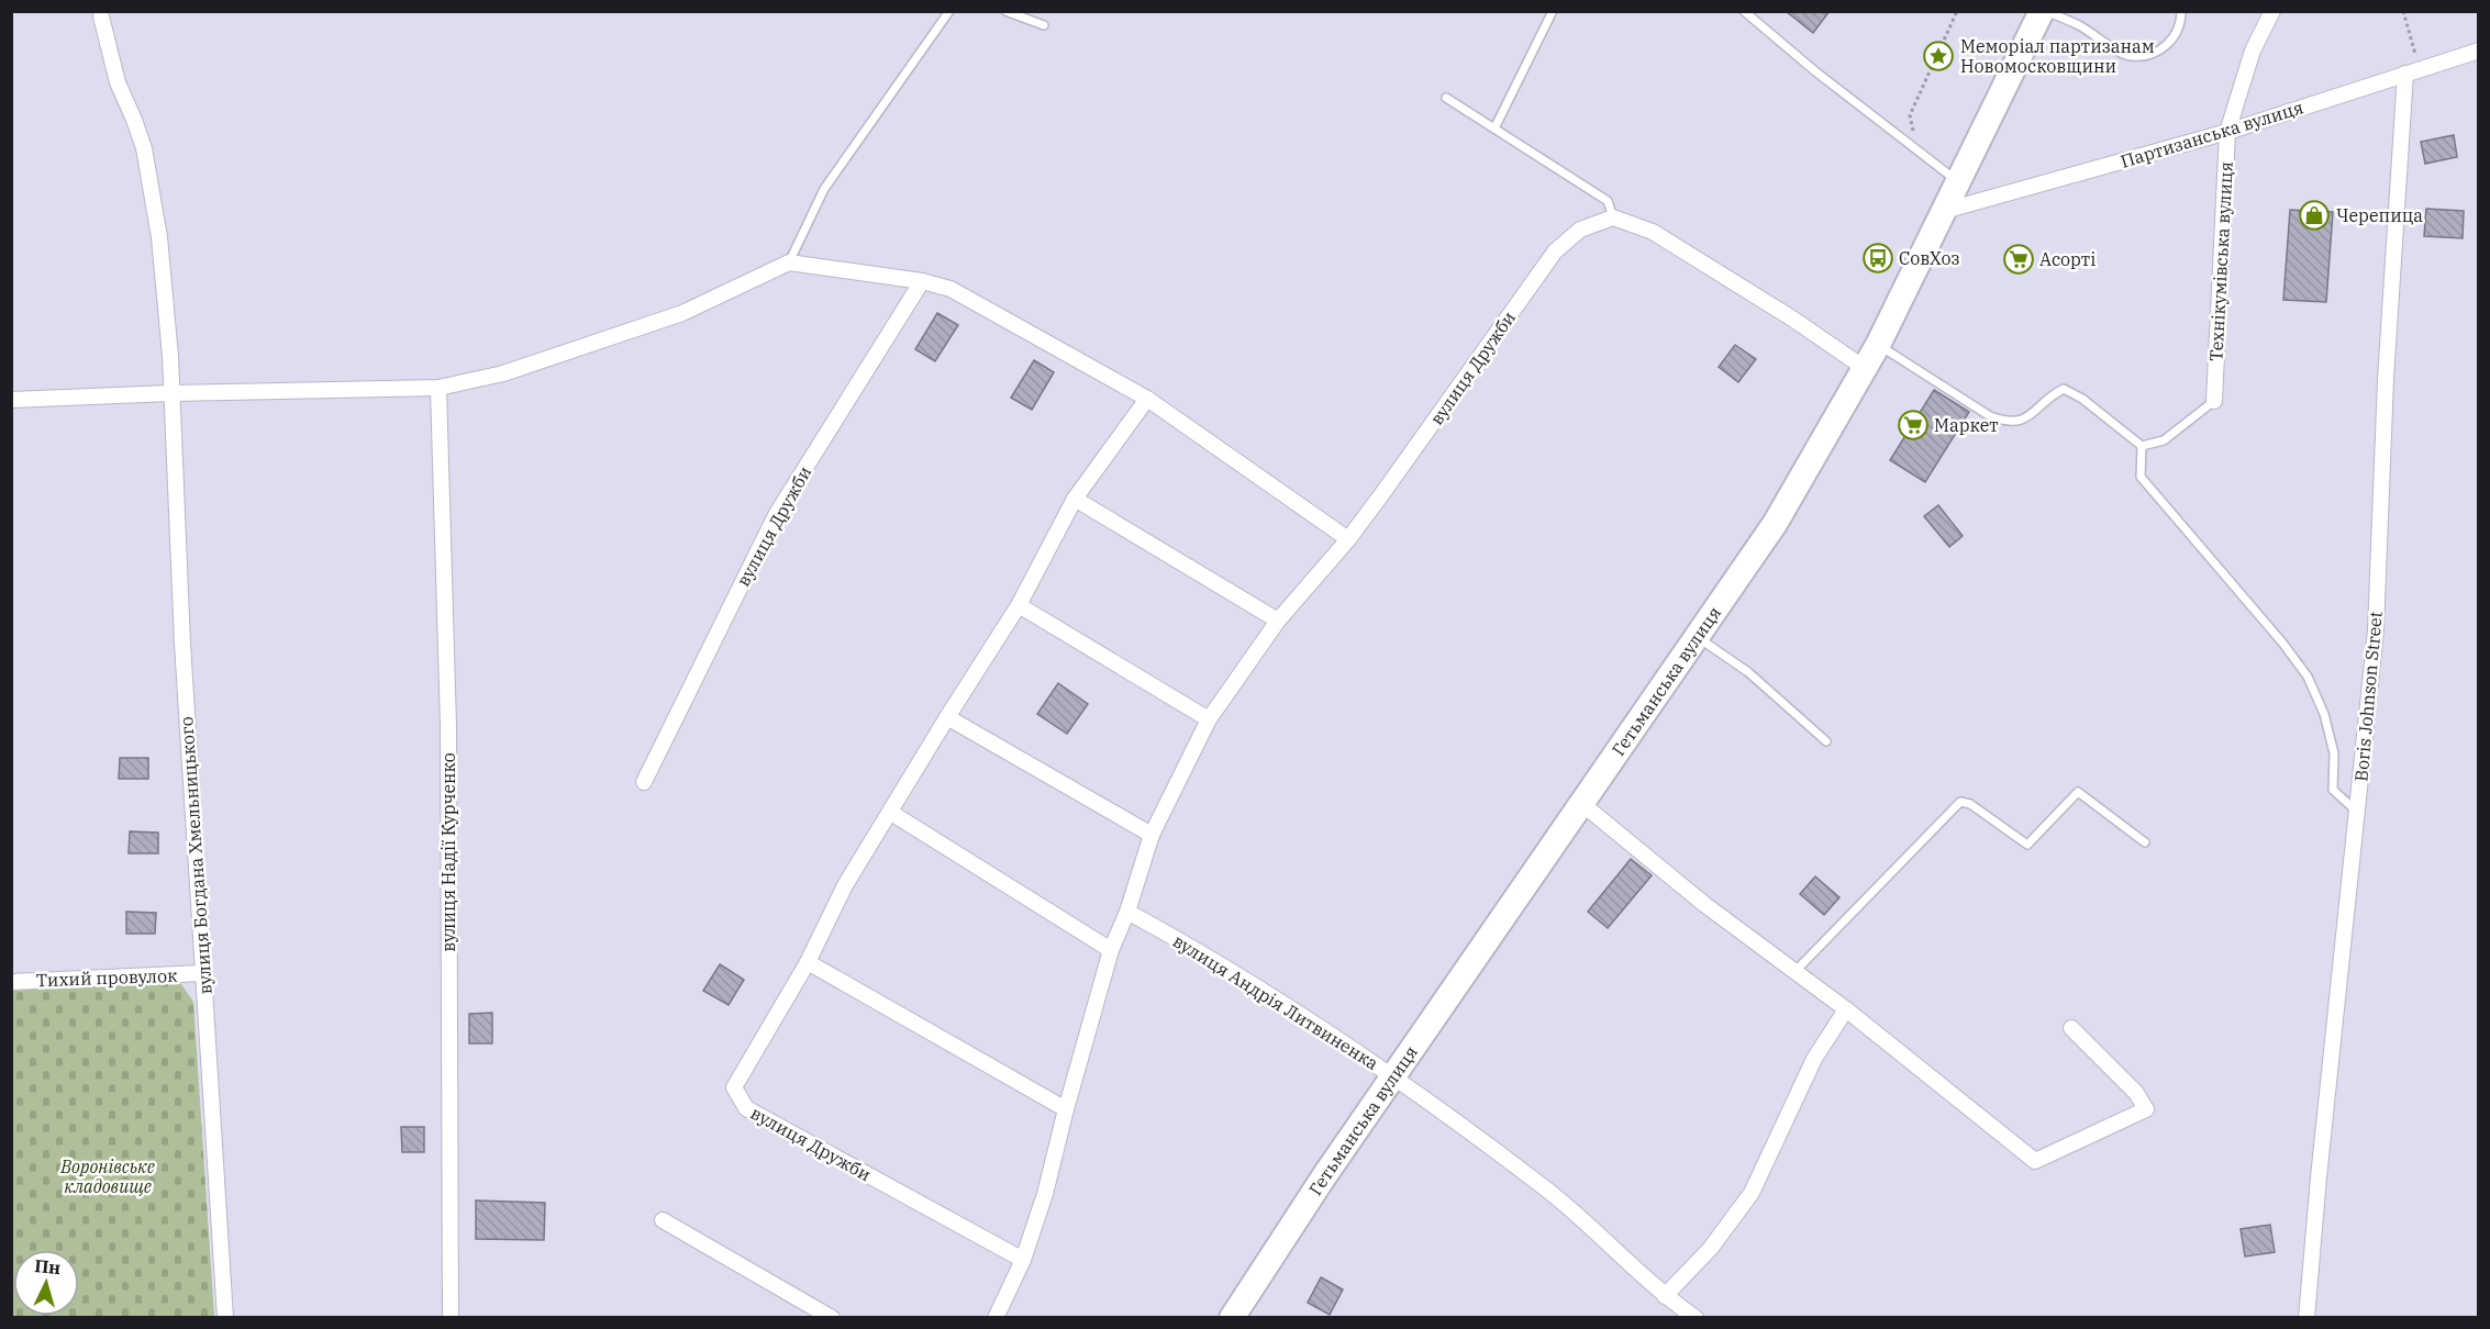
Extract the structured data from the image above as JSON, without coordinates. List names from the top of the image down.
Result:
{
  "streets": {
    "highway": ["Гетьманська вулиця"],
    "street": [
      "Партизанська вулиця",
      "Технікумівська вулиця",
      "вулиця Дружби",
      "Boris Johnson Street",
      "вулиця Надії Курченко",
      "вулиця Богдана Хмельницького",
      "Тихий провулок",
      "вулиця Андрія Литвиненка"
    ]
  },
  "crossings": [
    ["Партизанська вулиця", "Технікумівська вулиця"],
    ["Партизанська вулиця", "Гетьманська вулиця"],
    ["Партизанська вулиця", "Boris Johnson Street"],
    ["вулиця Дружби", "вулиця Андрія Литвиненка"],
    ["Гетьманська вулиця", "вулиця Андрія Литвиненка"],
    ["вулиця Богдана Хмельницького", "Тихий провулок"]
  ],
  "parks": ["Воронівське кладовище"],
  "places": {
    "place": ["Меморіал партизанам Новомосковщини"],
    "shop": ["Черепица"],
    "bus stop": ["СовХоз"],
    "supermarket": ["Асорті", "Маркет"]
  },
  "north": "top"
}
